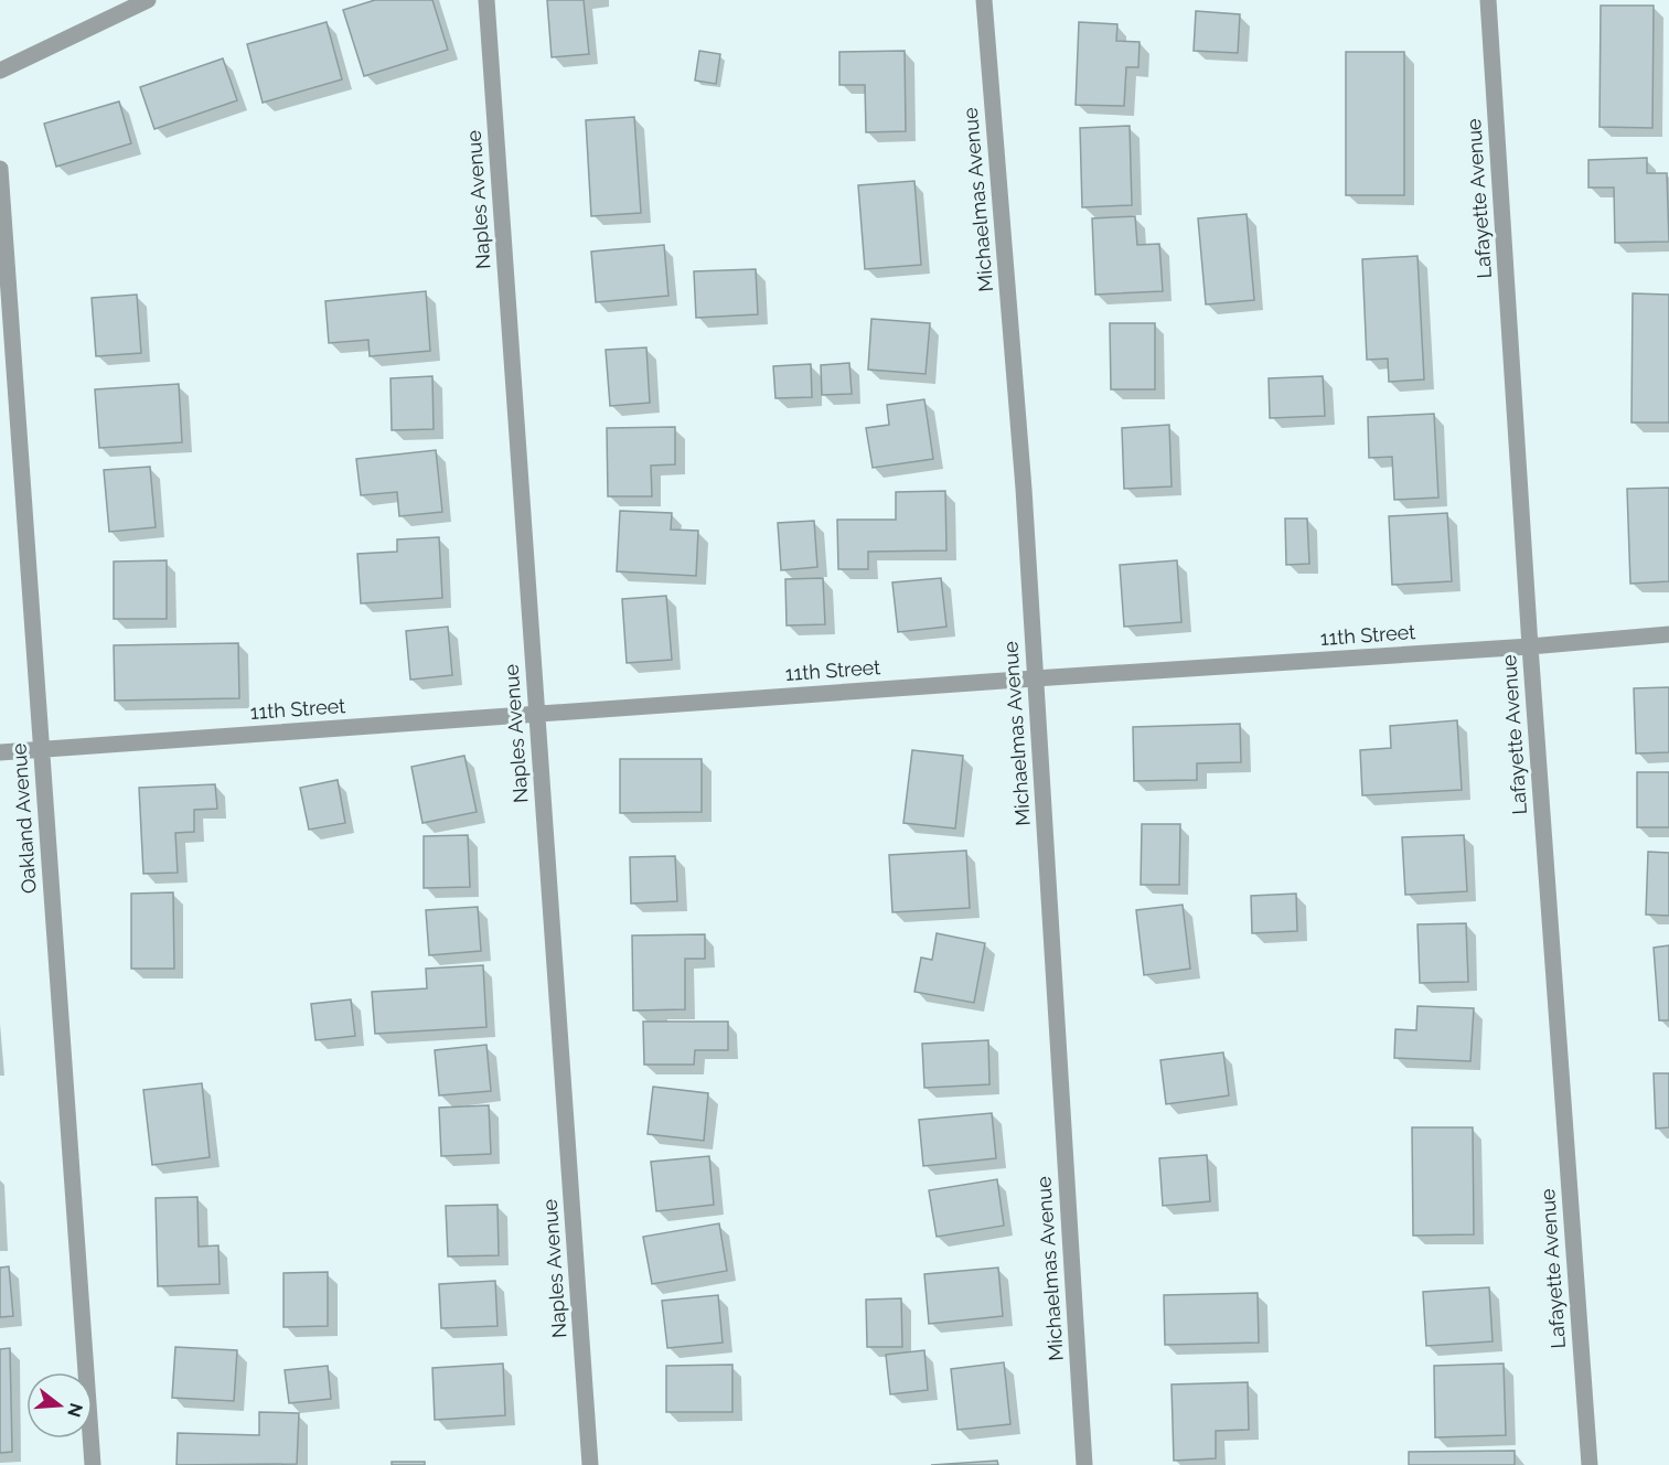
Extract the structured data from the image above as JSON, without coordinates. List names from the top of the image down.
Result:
{
  "streets": {
    "street": [
      "Lafayette Avenue",
      "Naples Avenue",
      "Michaelmas Avenue",
      "11th Street",
      "Oakland Avenue"
    ]
  },
  "crossings": [
    ["Lafayette Avenue", "11th Street"],
    ["Naples Avenue", "11th Street"],
    ["Michaelmas Avenue", "11th Street"],
    ["11th Street", "Oakland Avenue"]
  ],
  "north": "right"
}
